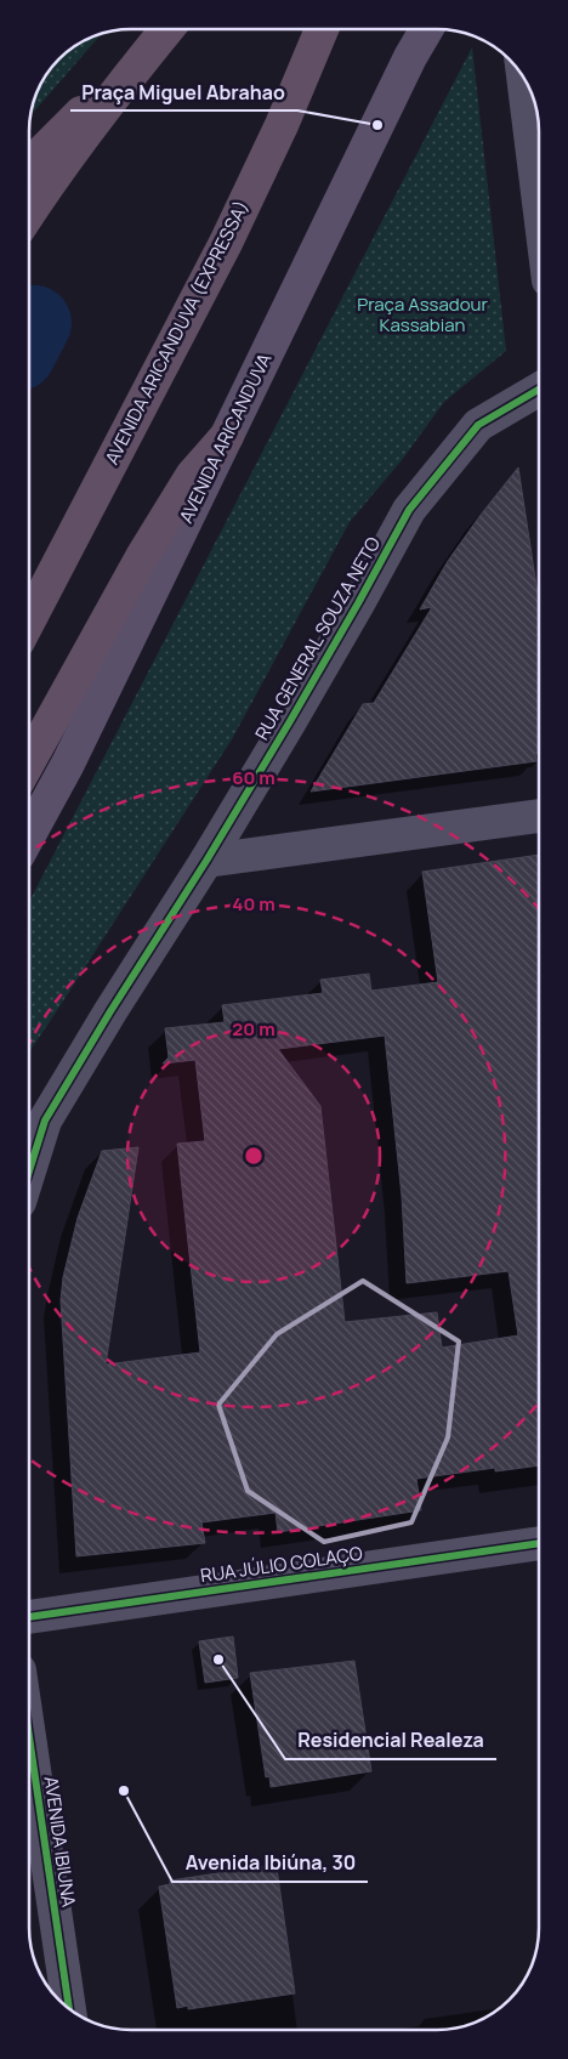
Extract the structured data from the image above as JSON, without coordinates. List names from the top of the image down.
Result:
{
  "streets": {
    "highway": ["AVENIDA ARICANDUVA (EXPRESSA)"],
    "main road": ["AVENIDA ARICANDUVA"],
    "street": ["RUA GENERAL SOUZA NETO", "RUA JÚLIO COLAÇO", "AVENIDA IBIUNA"]
  },
  "parks": ["Praça Assadour Kassabian"],
  "places": ["Praça Miguel Abrahao", "Residencial Realeza", "Avenida Ibiúna, 30"],
  "rings": ["60 m", "40 m", "20 m"]
}
